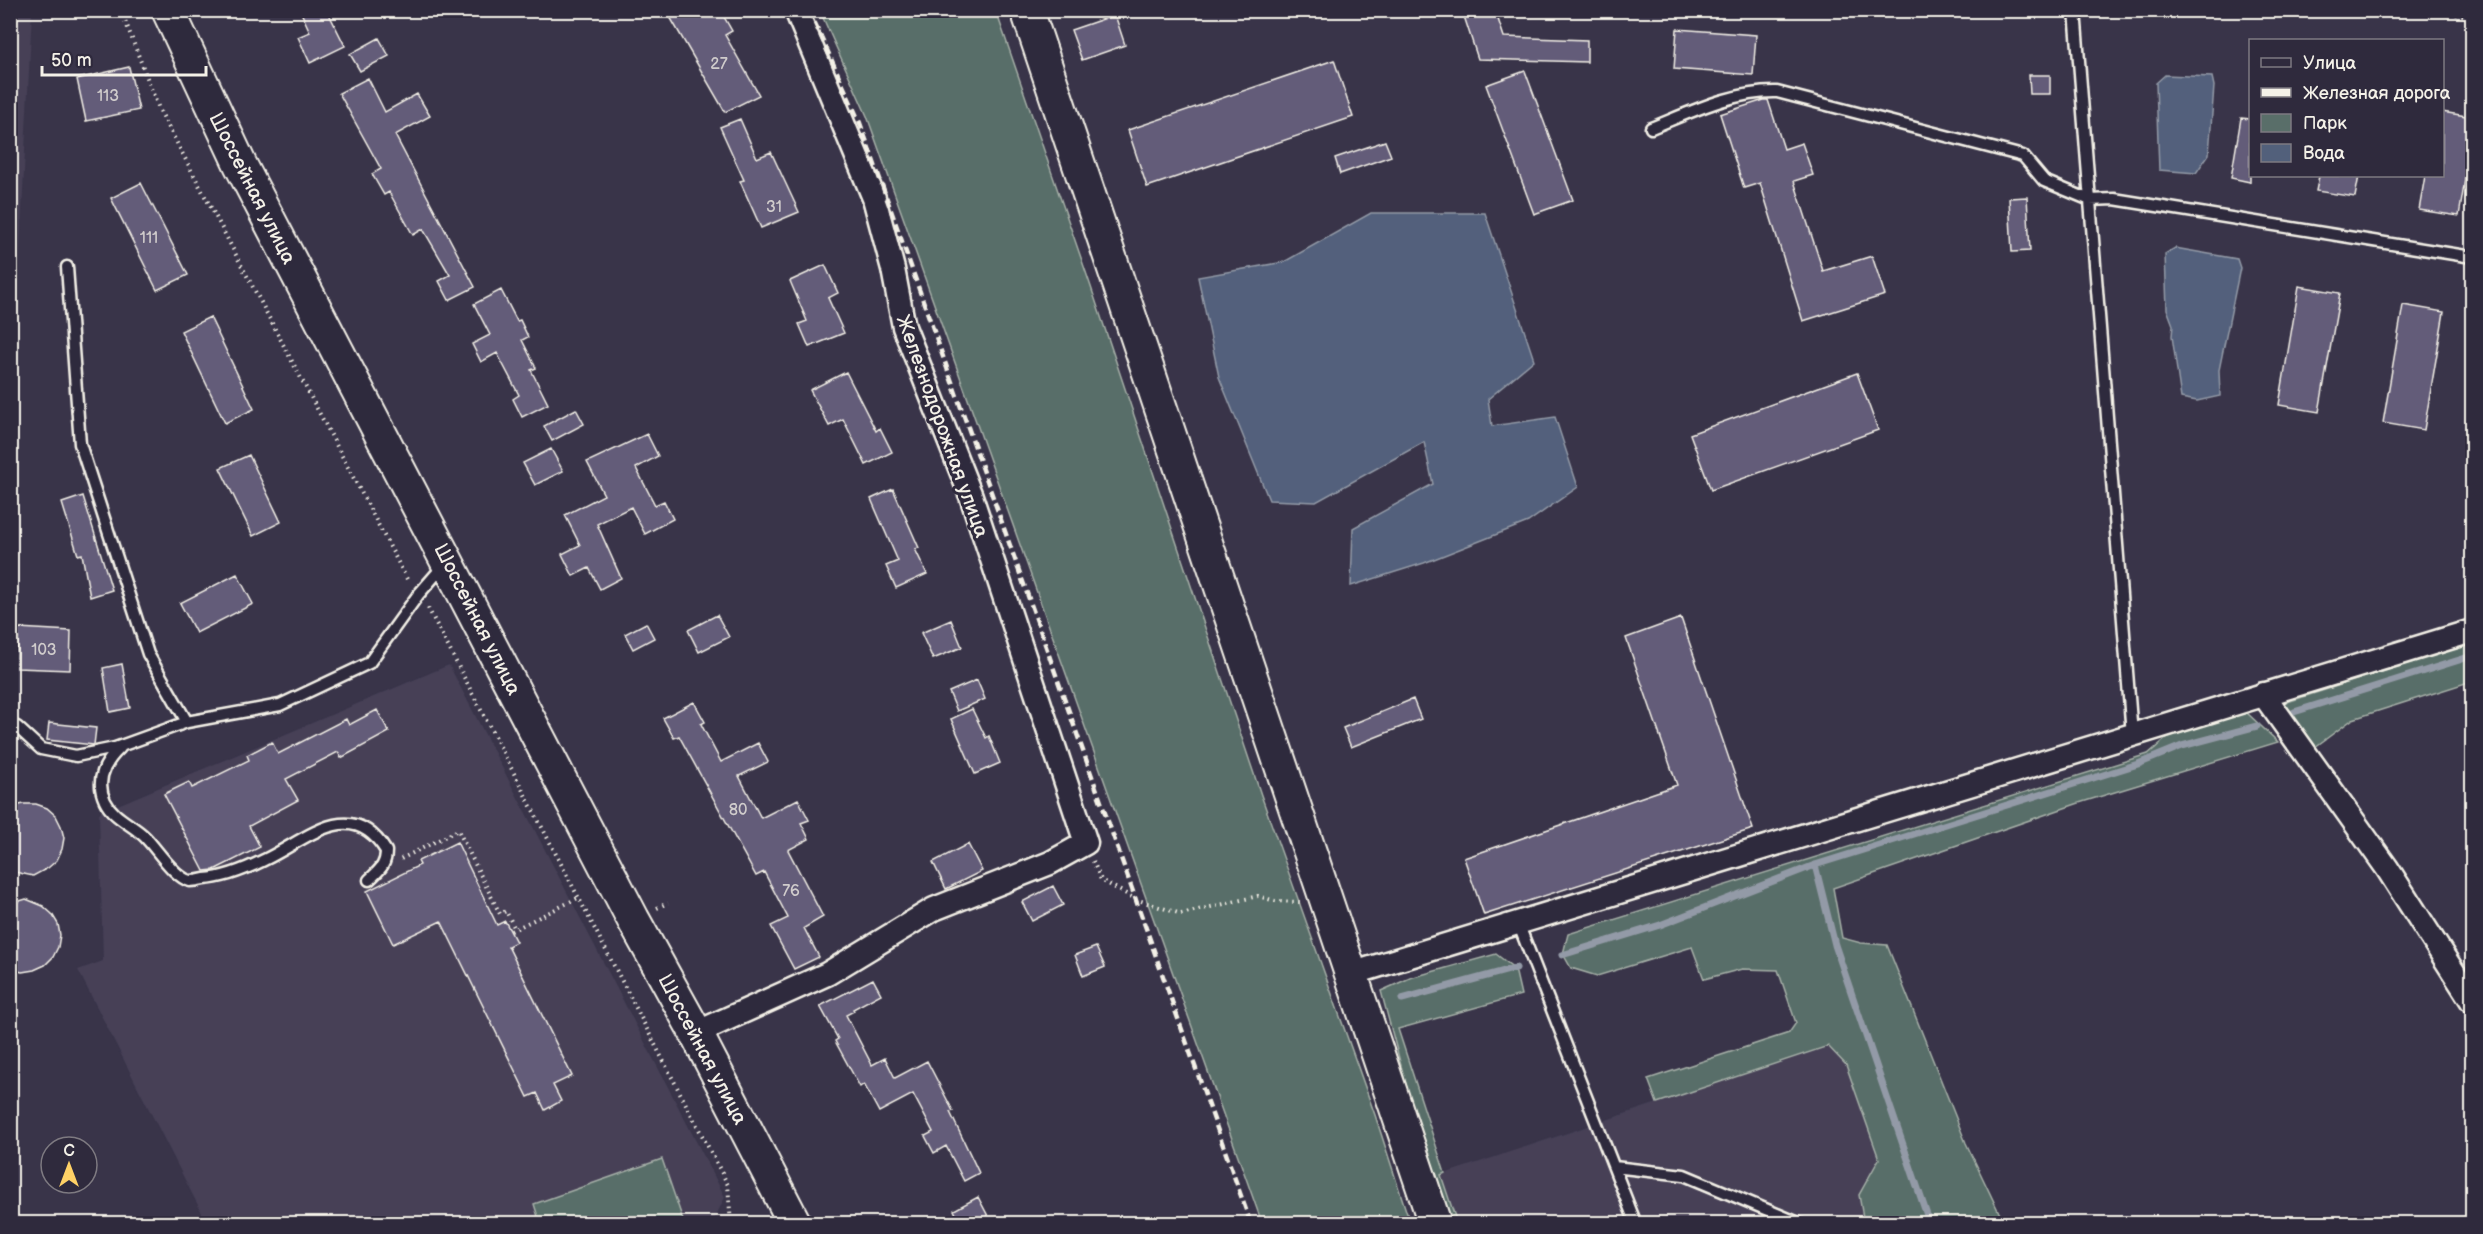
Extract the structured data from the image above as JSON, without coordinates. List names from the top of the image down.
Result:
{
  "streets": {
    "street": ["Шоссейная улица", "Железнодорожная улица"]
  },
  "house_numbers": [
    "27",
    "113",
    "31",
    "111",
    "103",
    "80",
    "76"
  ],
  "legend": [
    "Улица",
    "Железная дорога",
    "Парк",
    "Вода"
  ],
  "scale_bar": "50 m",
  "north": "top"
}
